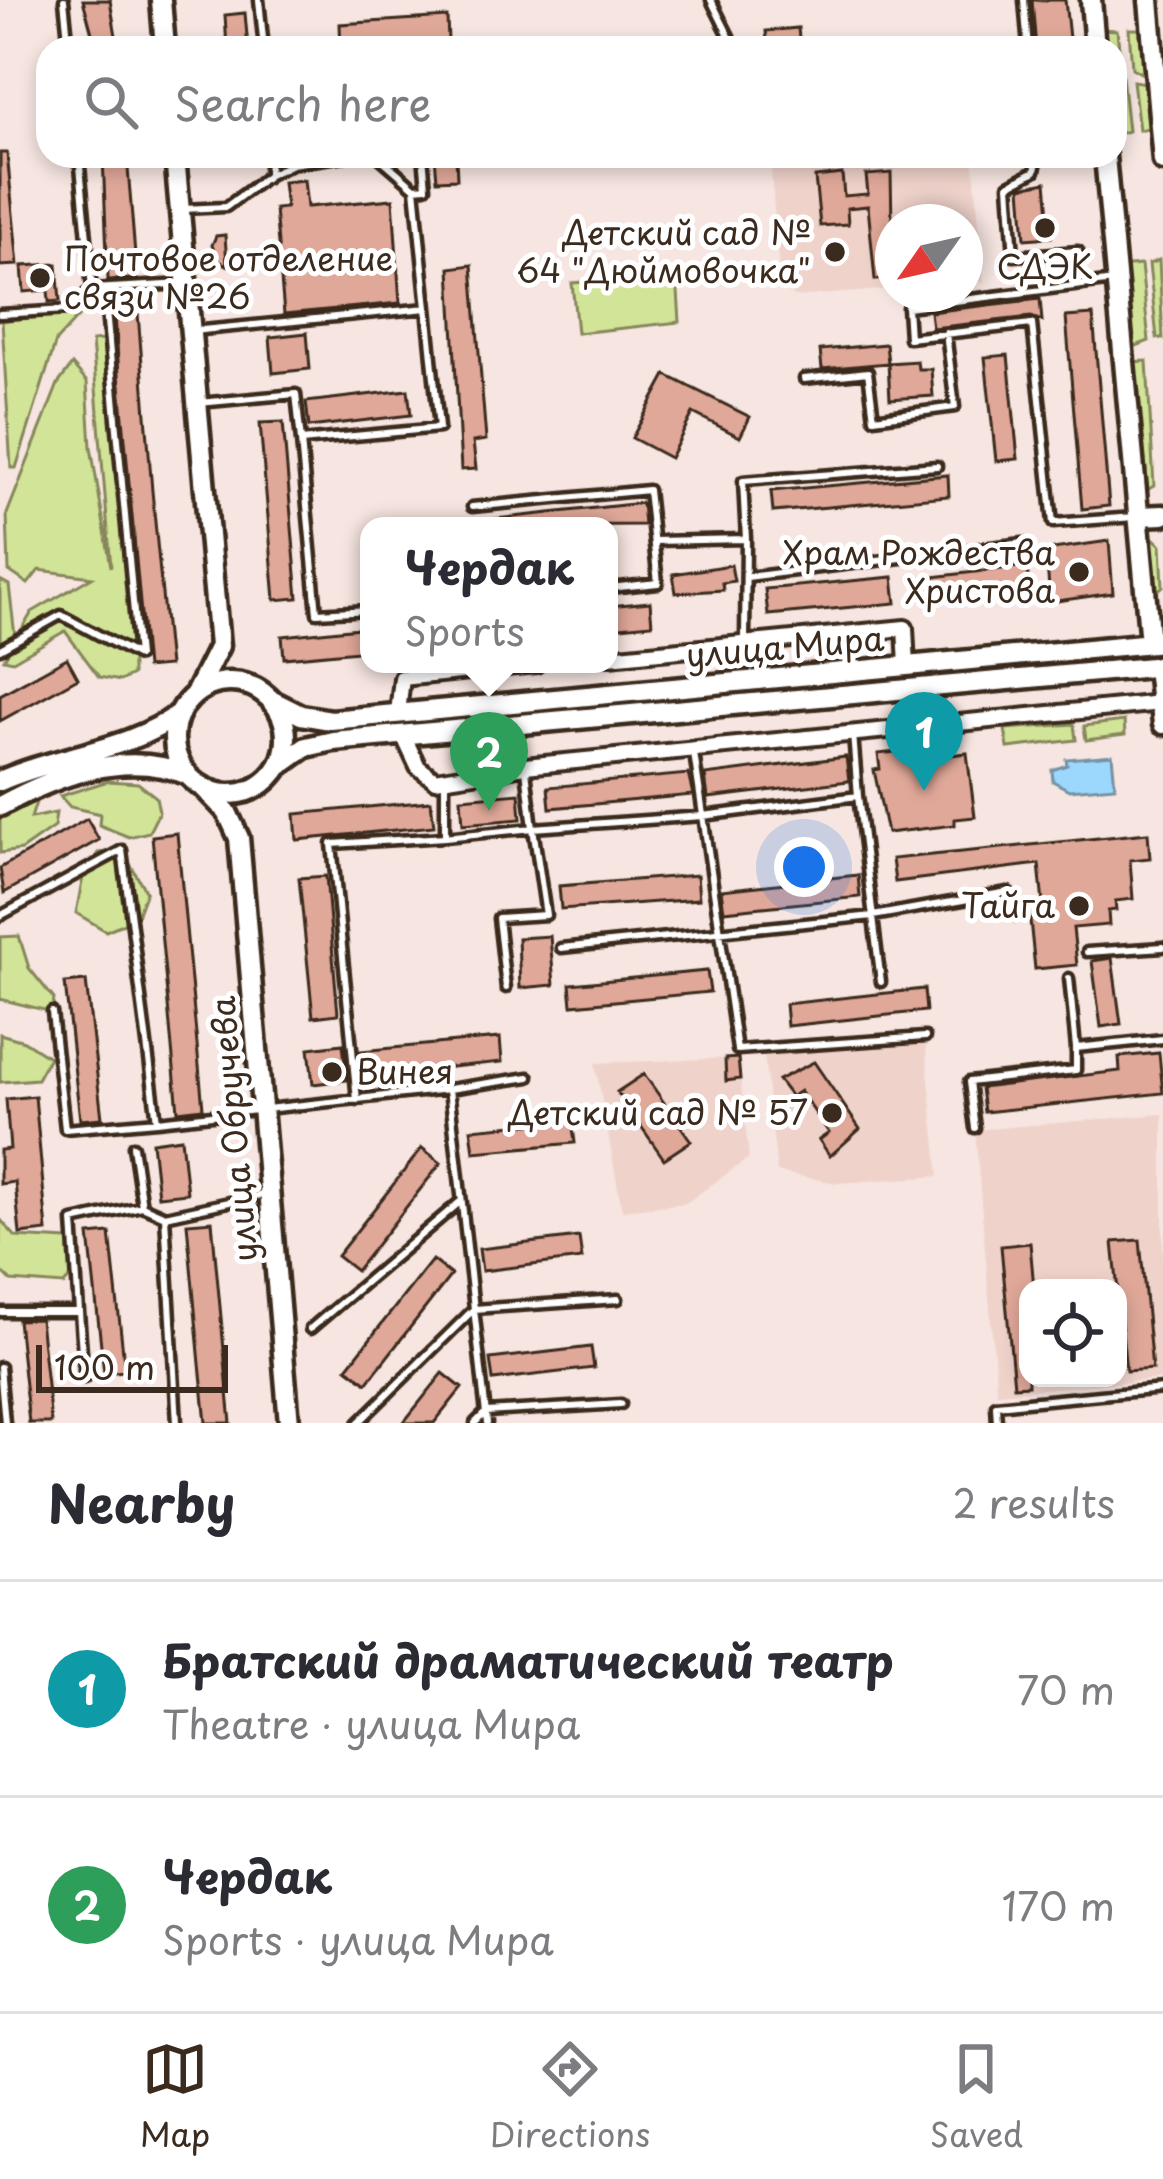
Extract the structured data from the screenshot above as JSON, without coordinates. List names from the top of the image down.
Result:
{
  "streets": {
    "main road": ["улица Мира", "улица Обручева"]
  },
  "places": [
    "СДЭК",
    "Детский сад № 64 \"Дюймовочка\"",
    "Почтовое отделение связи №26",
    "Храм Рождества Христова",
    "Тайга",
    "Винея",
    "Детский сад № 57"
  ],
  "scale_bar": "100 m",
  "north": "bottom left",
  "page": {
    "search": "Search here",
    "popup": ["Чердак", "Sports"],
    "pins": ["1", "2"],
    "scale": "100 m",
    "heading": ["Nearby", "2 results"],
    "list": [
      {
        "mark": "1",
        "name": "Братский драматический театр",
        "note": "Theatre · улица Мира",
        "value": "70 m"
      },
      {
        "mark": "2",
        "name": "Чердак",
        "note": "Sports · улица Мира",
        "value": "170 m"
      }
    ],
    "nav": ["Map", "Directions", "Saved"]
  }
}
